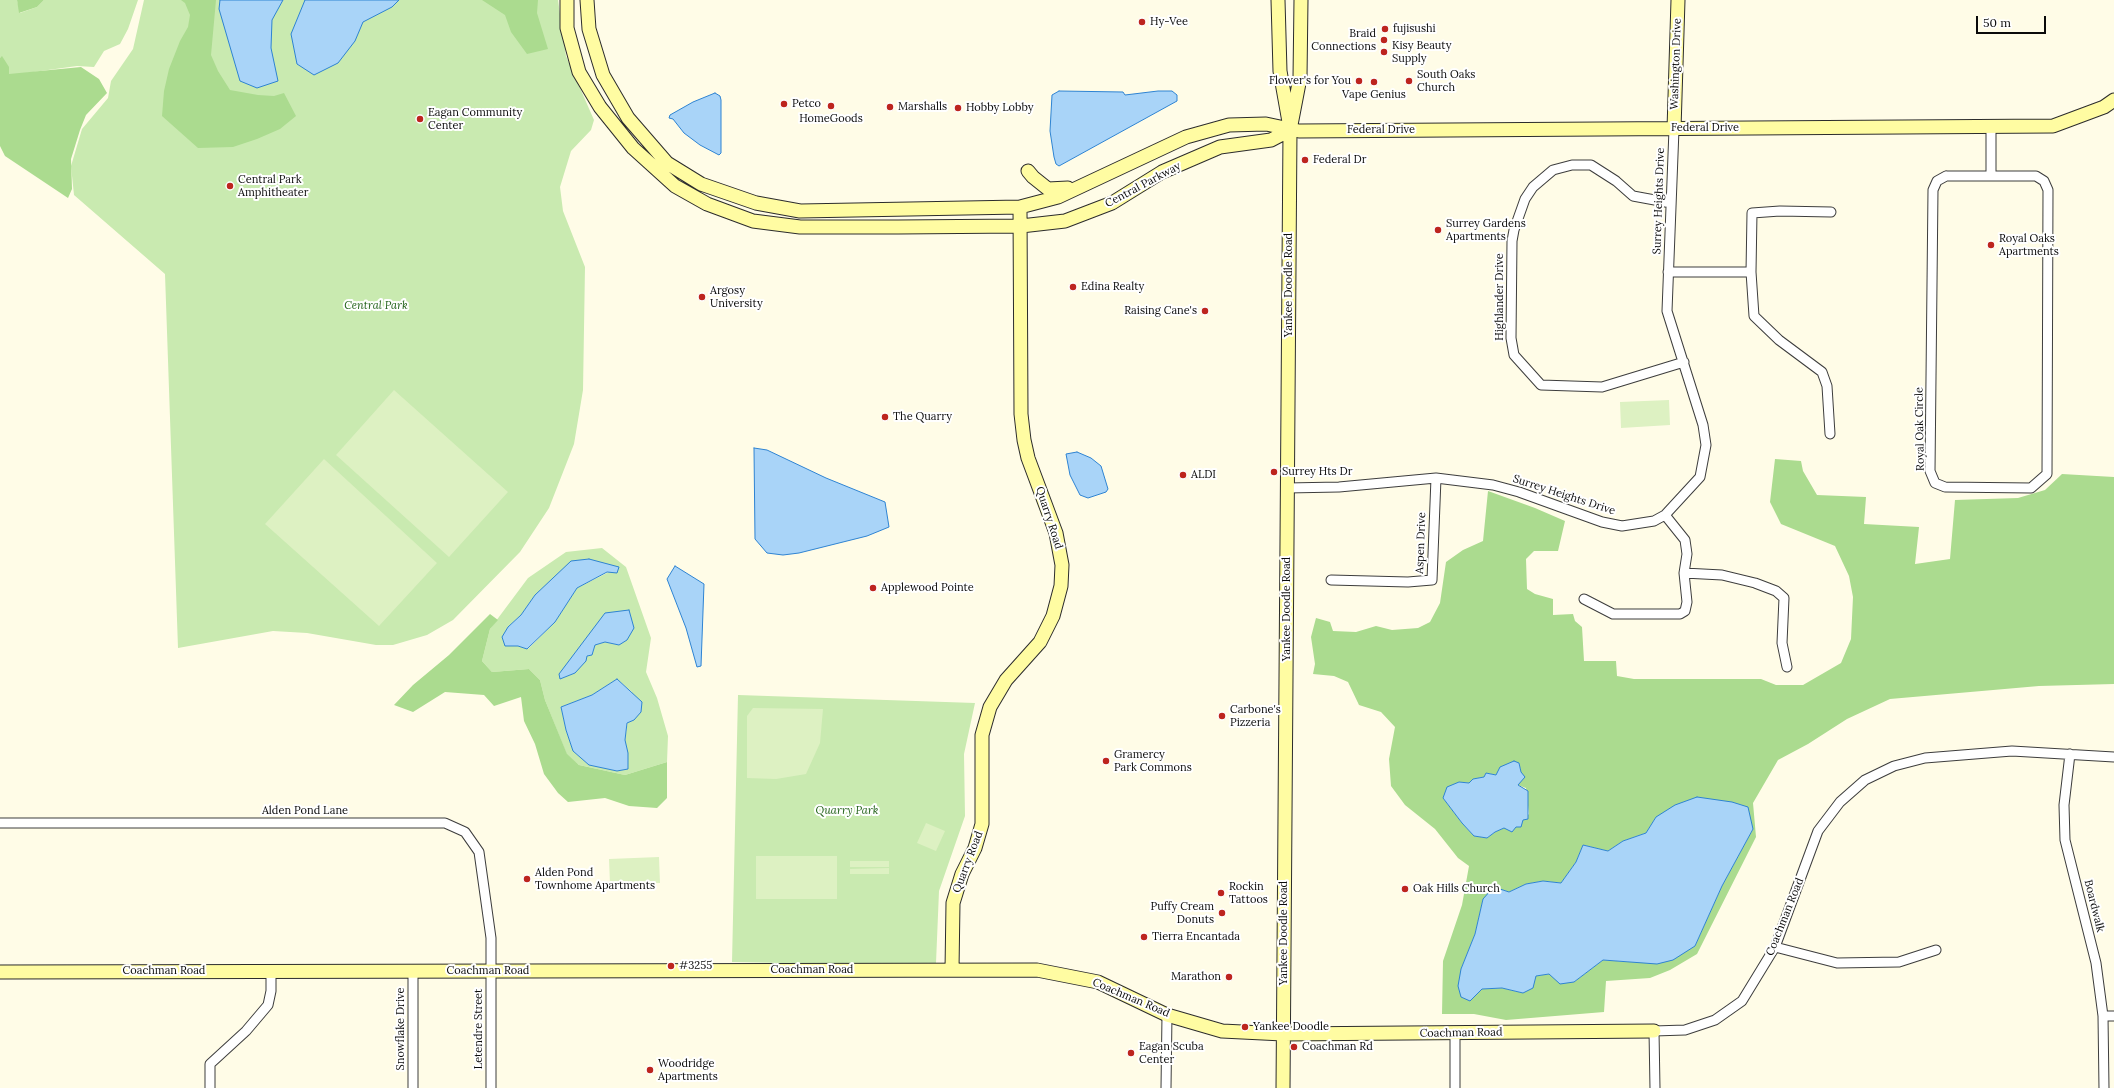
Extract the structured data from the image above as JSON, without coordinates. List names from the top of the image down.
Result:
{
  "streets": {
    "street": [
      "Washington Drive",
      "Federal Drive",
      "Central Parkway",
      "Surrey Heights Drive",
      "Yankee Doodle Road",
      "Highlander Drive",
      "Royal Oak Circle",
      "Quarry Road",
      "Aspen Drive",
      "Alden Pond Lane",
      "Boardwalk",
      "Coachman Road",
      "Snowflake Drive",
      "Letendre Street"
    ]
  },
  "crossings": [
    ["Washington Drive", "Federal Drive"],
    ["Washington Drive", "Surrey Heights Drive"],
    ["Federal Drive", "Central Parkway"],
    ["Federal Drive", "Surrey Heights Drive"],
    ["Federal Drive", "Yankee Doodle Road"],
    ["Central Parkway", "Yankee Doodle Road"],
    ["Central Parkway", "Quarry Road"],
    ["Surrey Heights Drive", "Yankee Doodle Road"],
    ["Surrey Heights Drive", "Highlander Drive"],
    ["Surrey Heights Drive", "Aspen Drive"],
    ["Yankee Doodle Road", "Coachman Road"],
    ["Quarry Road", "Coachman Road"],
    ["Alden Pond Lane", "Coachman Road"],
    ["Alden Pond Lane", "Letendre Street"],
    ["Boardwalk", "Coachman Road"],
    ["Coachman Road", "Snowflake Drive"],
    ["Coachman Road", "Letendre Street"]
  ],
  "parks": ["Central Park", "Quarry Park"],
  "places": [
    "Hy-Vee",
    "fujisushi",
    "Braid Connections",
    "Kisy Beauty Supply",
    "Flower's for You",
    "South Oaks Church",
    "Vape Genius",
    "Petco",
    "HomeGoods",
    "Marshalls",
    "Hobby Lobby",
    "Eagan Community Center",
    "Federal Dr",
    "Central Park Amphitheater",
    "Surrey Gardens Apartments",
    "Royal Oaks Apartments",
    "Edina Realty",
    "Argosy University",
    "Raising Cane's",
    "The Quarry",
    "Surrey Hts Dr",
    "ALDI",
    "Applewood Pointe",
    "Carbone's Pizzeria",
    "Gramercy Park Commons",
    "Alden Pond Townhome Apartments",
    "Oak Hills Church",
    "Rockin Tattoos",
    "Puffy Cream Donuts",
    "Tierra Encantada",
    "#3255",
    "Marathon",
    "Yankee Doodle",
    "Coachman Rd",
    "Eagan Scuba Center",
    "Woodridge Apartments"
  ],
  "scale_bar": "50 m"
}
